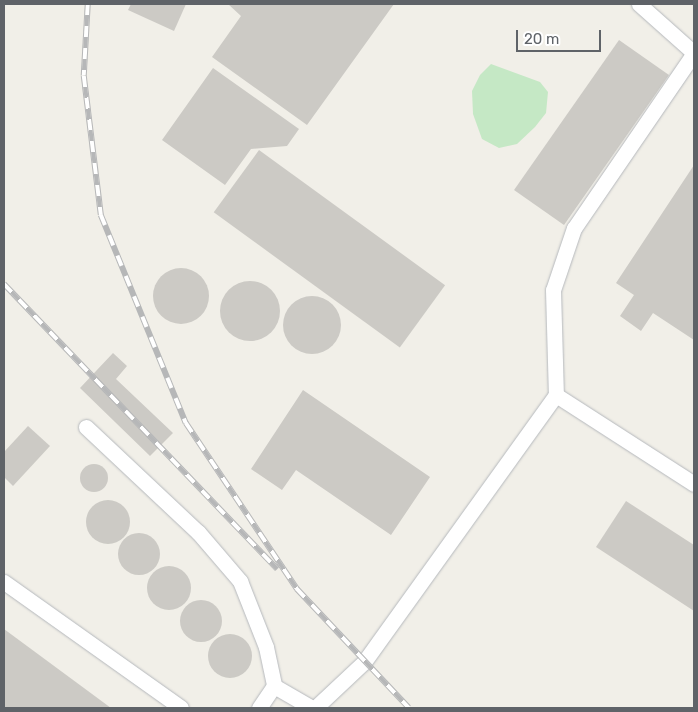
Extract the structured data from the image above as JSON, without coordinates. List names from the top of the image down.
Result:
{
  "scale_bar": "20 m"
}
